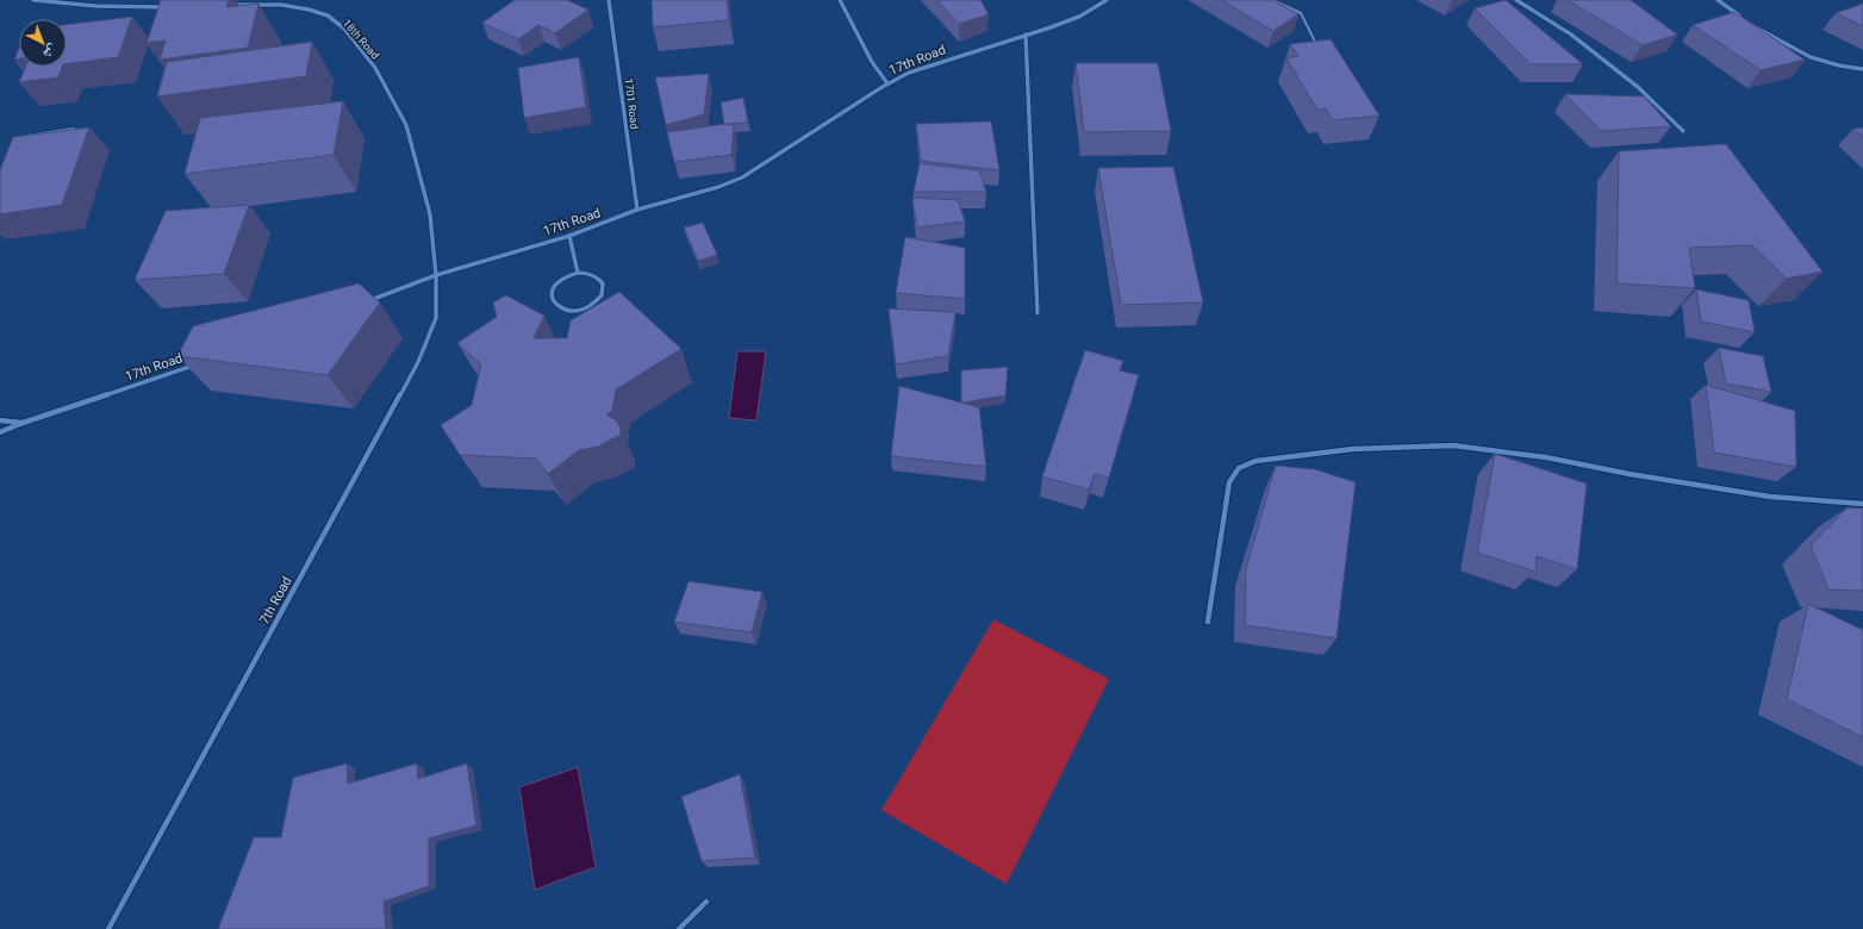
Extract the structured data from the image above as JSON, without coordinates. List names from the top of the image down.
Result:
{
  "streets": {
    "street": [
      "18th Road",
      "17th Road",
      "1701 Road",
      "7th Road"
    ]
  },
  "crossings": [
    ["18th Road", "17th Road"],
    ["18th Road", "7th Road"],
    ["17th Road", "1701 Road"],
    ["17th Road", "7th Road"]
  ],
  "north": "bottom right"
}
